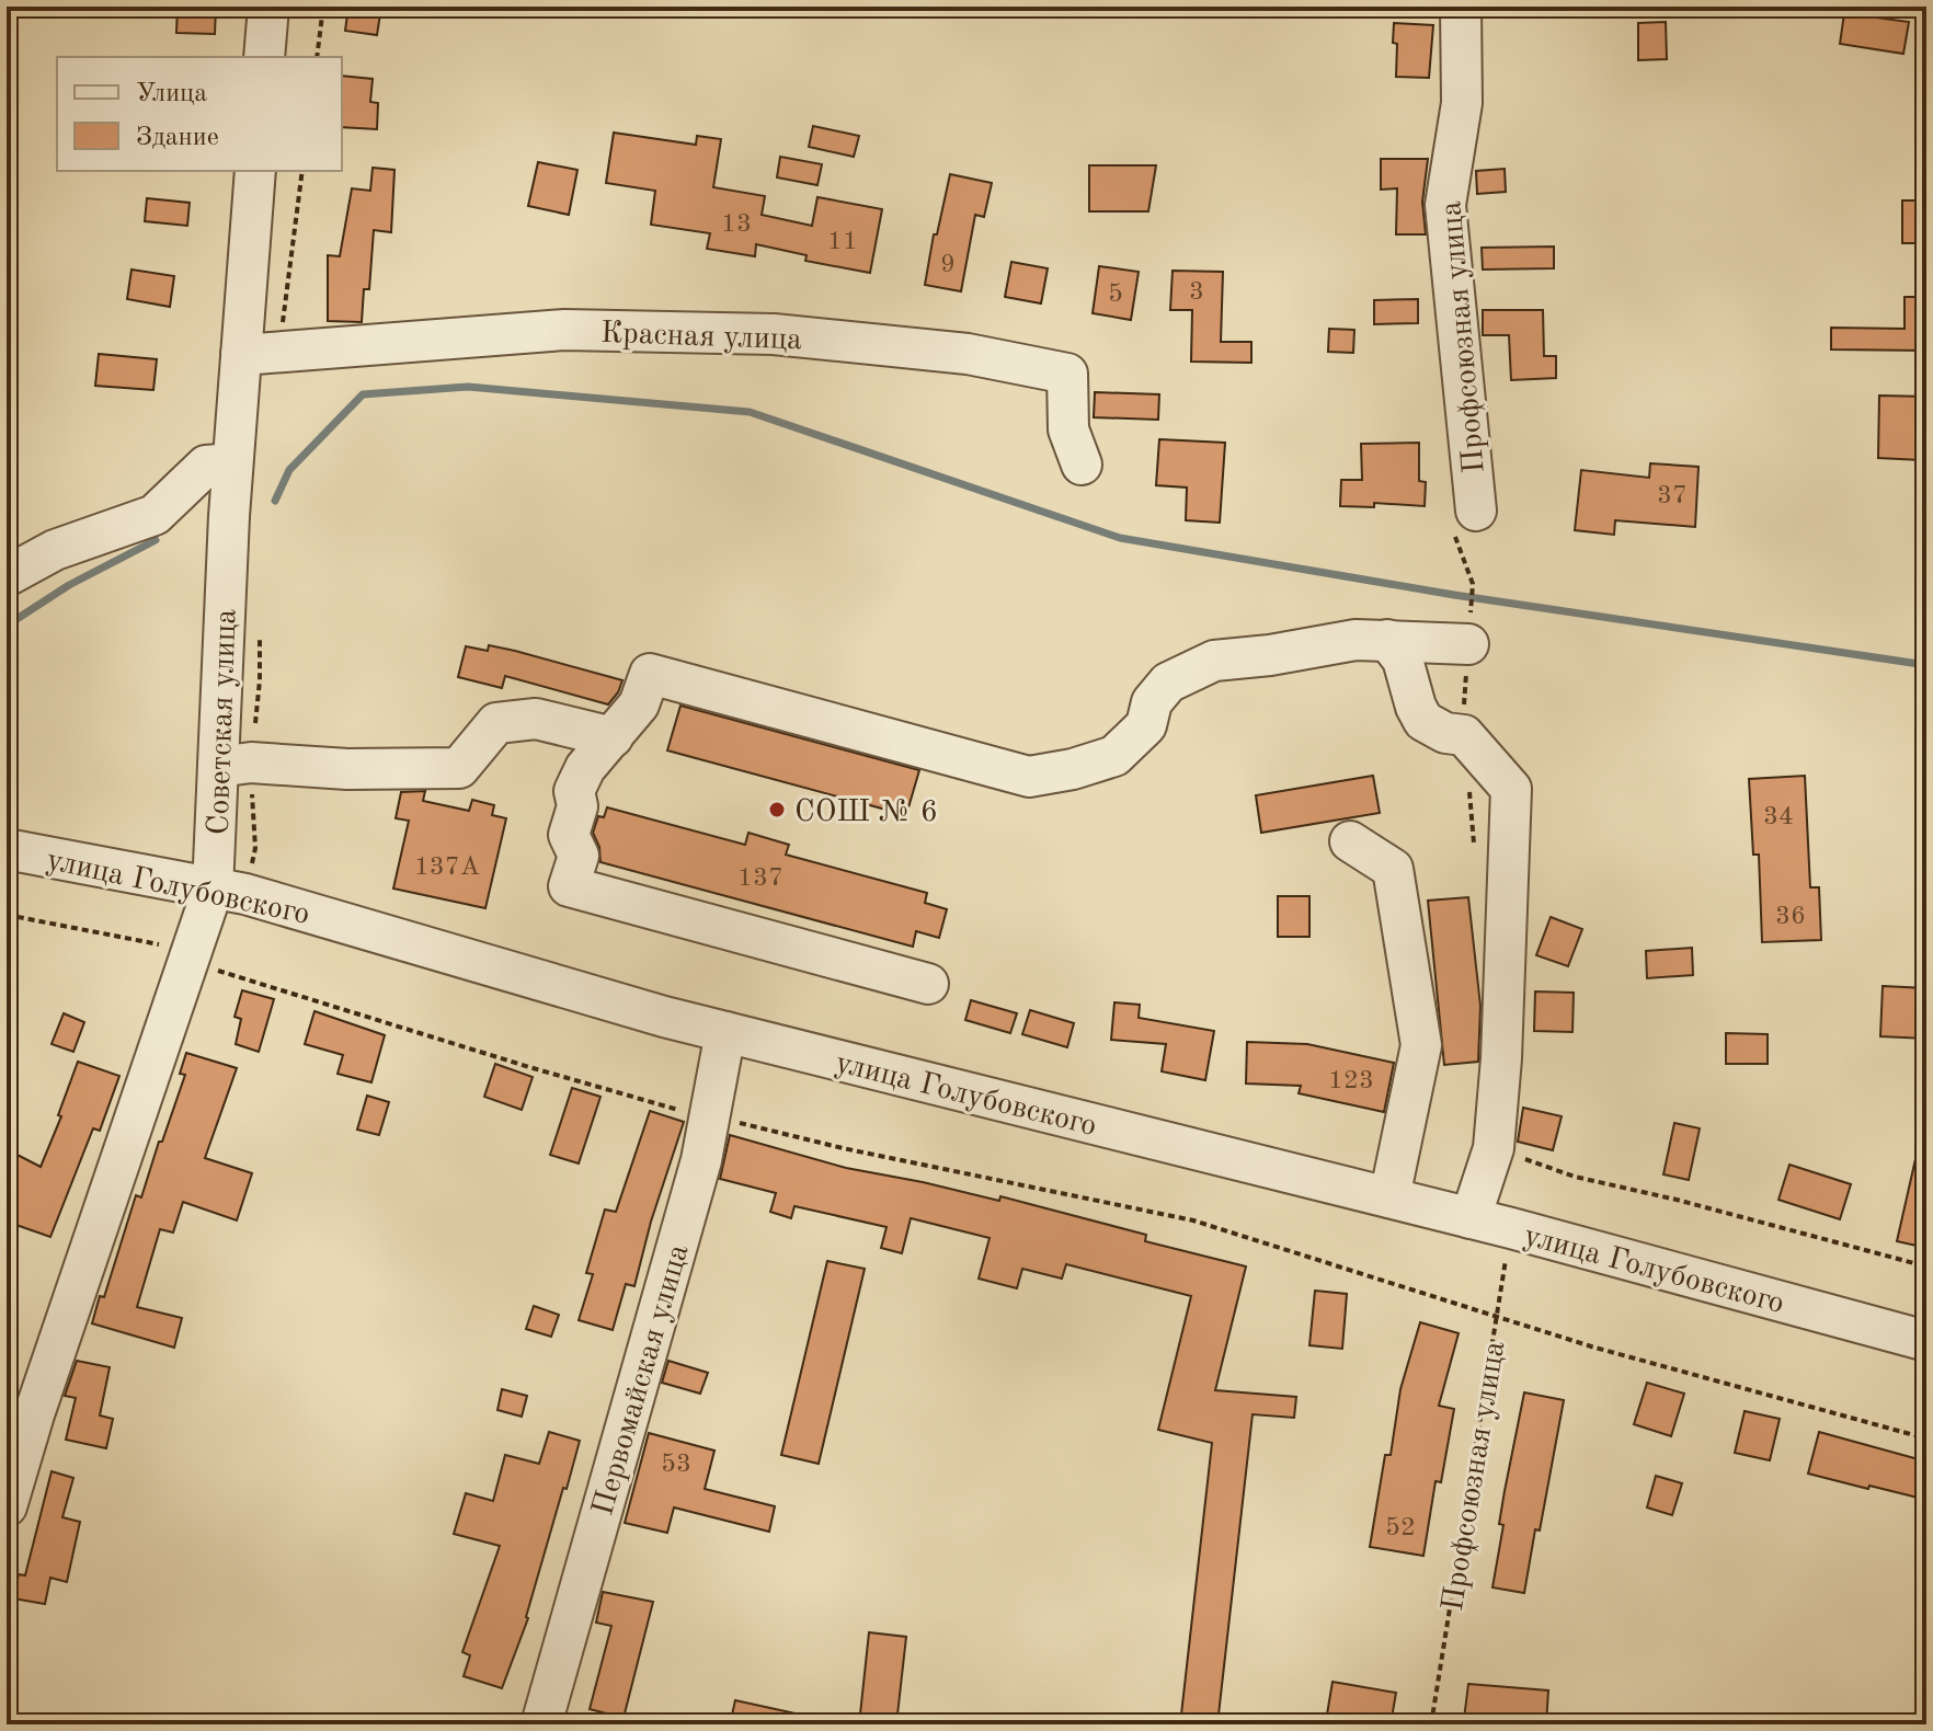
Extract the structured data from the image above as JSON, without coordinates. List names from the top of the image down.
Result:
{
  "streets": {
    "street": [
      "Красная улица",
      "Профсоюзная улица",
      "Советская улица",
      "улица Голубовского",
      "Первомайская улица"
    ]
  },
  "crossings": [
    ["Красная улица", "Советская улица"],
    ["Профсоюзная улица", "улица Голубовского"],
    ["Советская улица", "улица Голубовского"],
    ["улица Голубовского", "Первомайская улица"]
  ],
  "places": ["СОШ № 6"],
  "house_numbers": [
    "13",
    "11",
    "9",
    "3",
    "5",
    "37",
    "34",
    "137А",
    "137",
    "36",
    "123",
    "53",
    "52"
  ],
  "legend": ["Улица", "Здание"]
}
